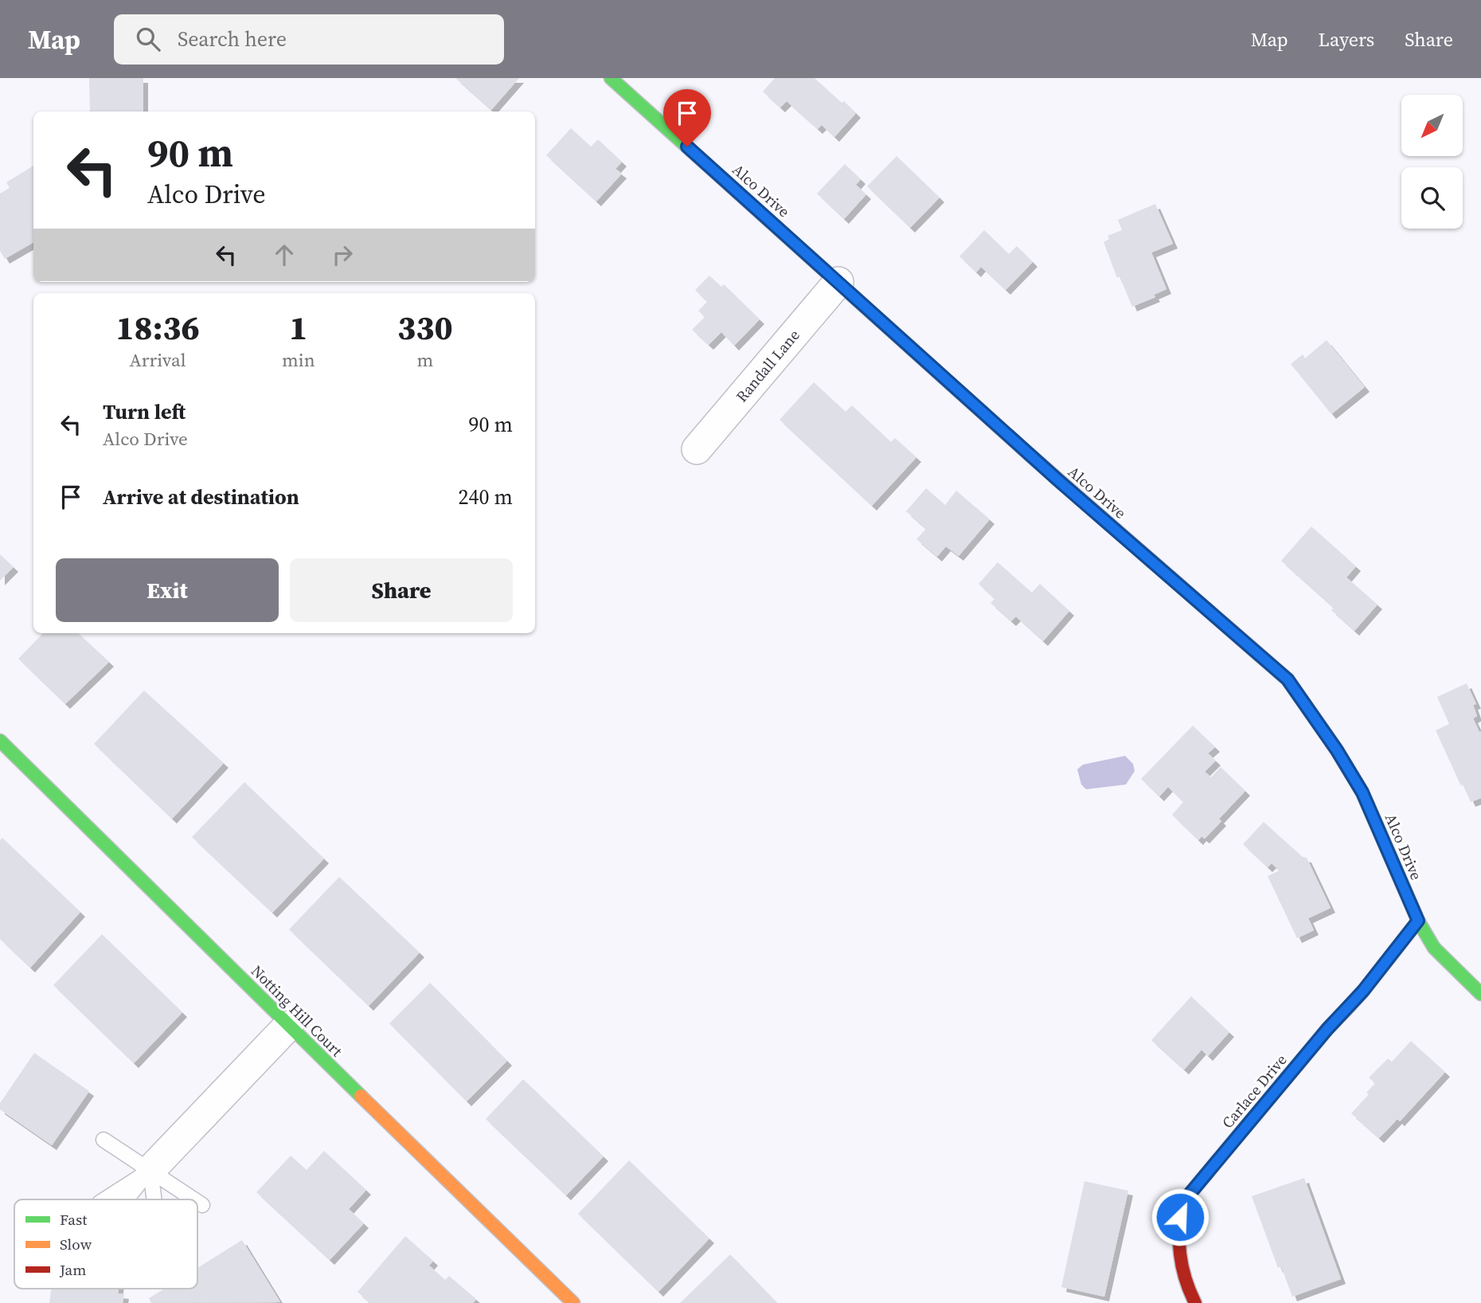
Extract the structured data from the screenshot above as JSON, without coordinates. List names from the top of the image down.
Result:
{
  "streets": {
    "street": [
      "Alco Drive",
      "Randall Lane",
      "Notting Hill Court",
      "Carlace Drive"
    ]
  },
  "crossings": [
    ["Alco Drive", "Randall Lane"],
    ["Alco Drive", "Carlace Drive"]
  ],
  "legend": ["Fast", "Slow", "Jam"],
  "north": "bottom left",
  "page": {
    "header": "Map",
    "search": "Search here",
    "nav": ["Map", "Layers", "Share"],
    "turn": ["90 m", "Alco Drive"],
    "eta": [
      "18:36",
      "Arrival",
      "1",
      "min",
      "330",
      "m"
    ],
    "list": [
      {
        "name": "Turn left",
        "note": "Alco Drive",
        "value": "90 m"
      },
      {
        "name": "Arrive at destination",
        "value": "240 m"
      }
    ],
    "buttons": ["Exit", "Share"]
  }
}
